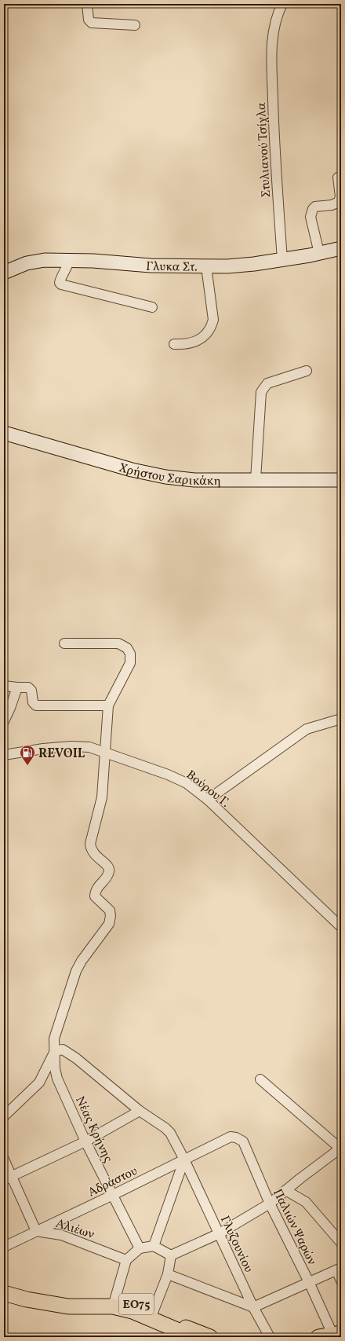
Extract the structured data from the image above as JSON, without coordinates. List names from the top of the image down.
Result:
{
  "streets": {
    "main road": ["ΕΟ75"],
    "street": [
      "Στυλιανού Τσίχλα",
      "Γλυκα Στ.",
      "Χρήστου Σαρικάκη",
      "Βούρου Γ.",
      "Νέας Κρήνης",
      "Αδράστου",
      "Παλιών Ψαρών",
      "Αλιέων",
      "Γλυζουνίου"
    ]
  },
  "crossings": [
    ["Στυλιανού Τσίχλα", "Γλυκα Στ."],
    ["Βούρου Γ.", "Νέας Κρήνης"],
    ["Νέας Κρήνης", "Αδράστου"],
    ["Νέας Κρήνης", "Γλυζουνίου"],
    ["Αδράστου", "Παλιών Ψαρών"],
    ["Αδράστου", "Αλιέων"],
    ["Αδράστου", "Γλυζουνίου"]
  ],
  "places": {
    "fuel station": ["REVOIL"]
  }
}
